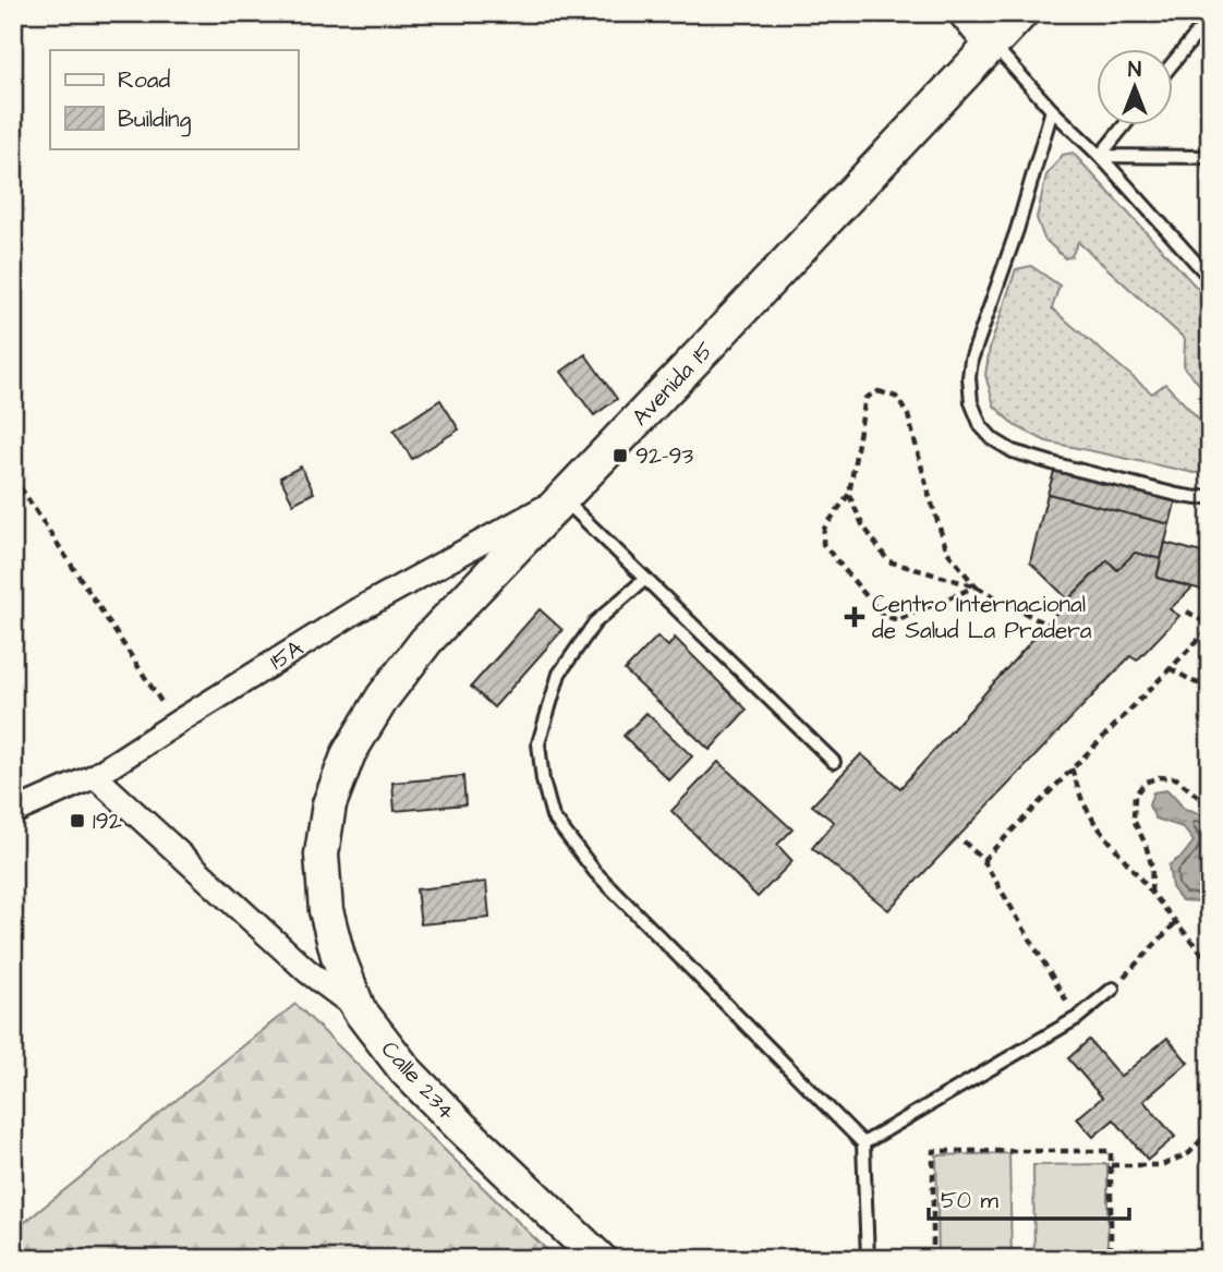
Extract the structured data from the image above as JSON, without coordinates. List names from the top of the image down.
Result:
{
  "streets": {
    "street": ["Avenida 15", "15A", "Calle 234"]
  },
  "crossings": [
    ["Avenida 15", "15A"],
    ["Avenida 15", "Calle 234"]
  ],
  "places": {
    "transit": ["92-93", "192"],
    "health": ["Centro Internacional de Salud La Pradera"]
  },
  "legend": ["Road", "Building"],
  "scale_bar": "50 m",
  "north": "top"
}
